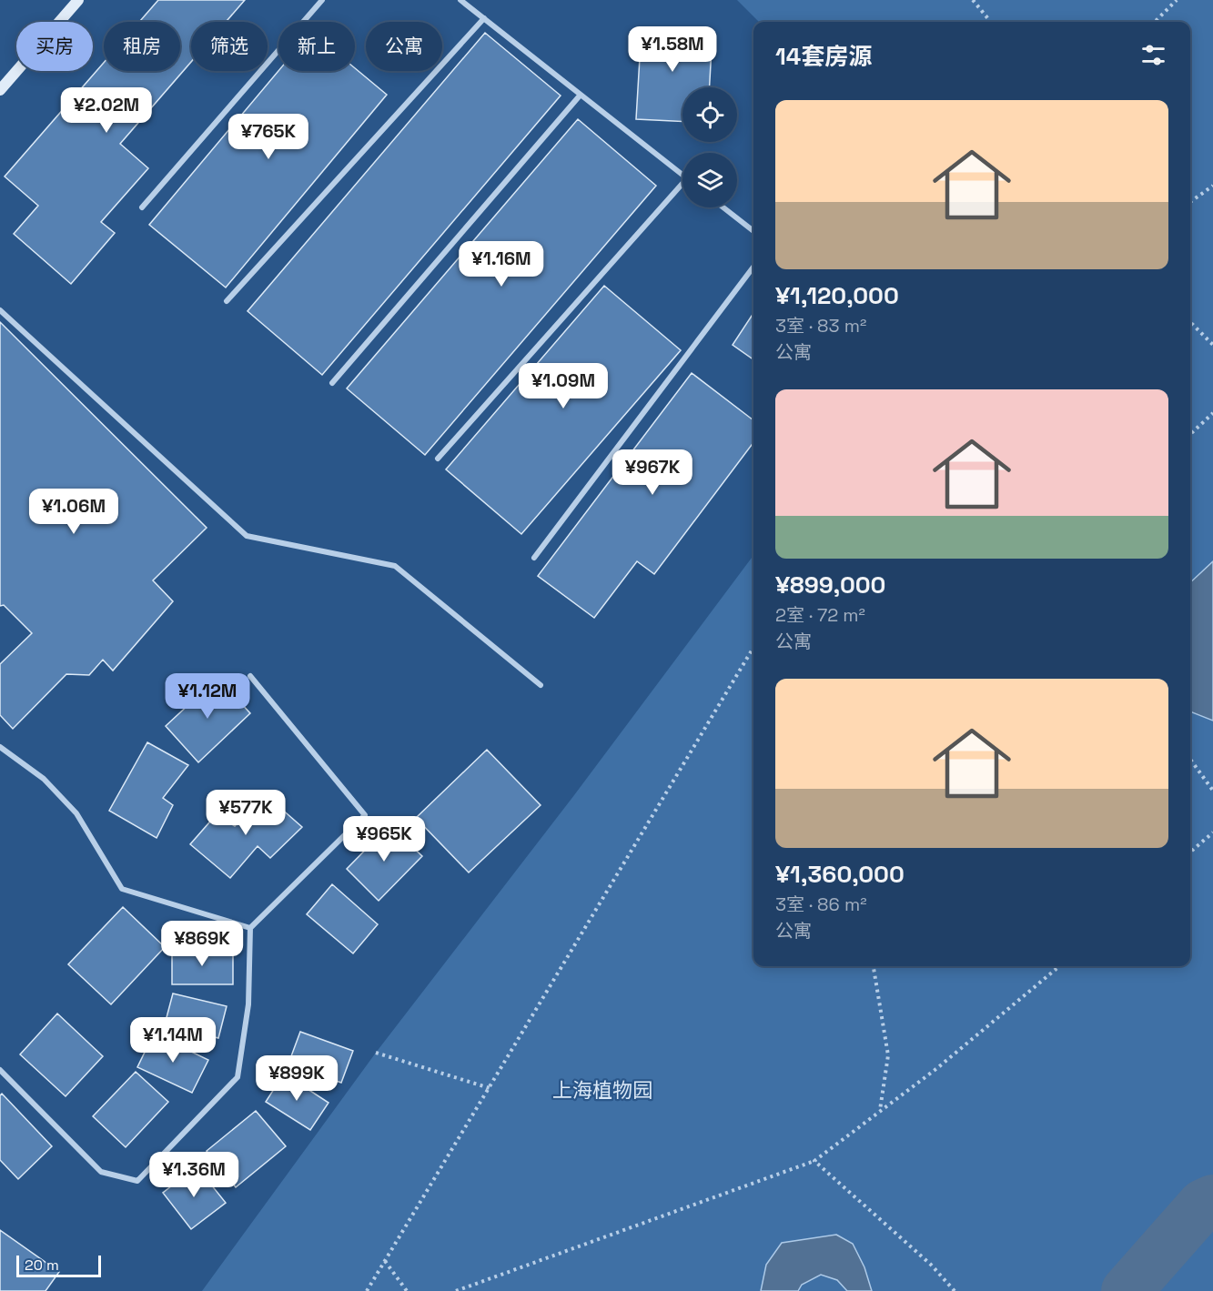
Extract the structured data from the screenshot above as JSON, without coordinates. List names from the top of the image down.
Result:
{
  "parks": ["上海植物园"],
  "scale_bar": "20 m",
  "page": {
    "chip": [
      "买房",
      "租房",
      "筛选",
      "新上",
      "公寓"
    ],
    "heading": "14套房源",
    "price": [
      "¥1.58M",
      "¥2.02M",
      "¥765K",
      "¥1.16M",
      "¥1.09M",
      "¥967K",
      "¥1.06M",
      "¥1.12M",
      "¥577K",
      "¥965K",
      "¥869K",
      "¥1.14M",
      "¥899K",
      "¥1.36M"
    ],
    "list": [
      {
        "name": "¥1,120,000",
        "note": "3室 · 83 m² · 公寓"
      },
      {
        "name": "¥899,000",
        "note": "2室 · 72 m² · 公寓"
      },
      {
        "name": "¥1,360,000",
        "note": "3室 · 86 m² · 公寓"
      }
    ],
    "scale": "20 m"
  }
}
